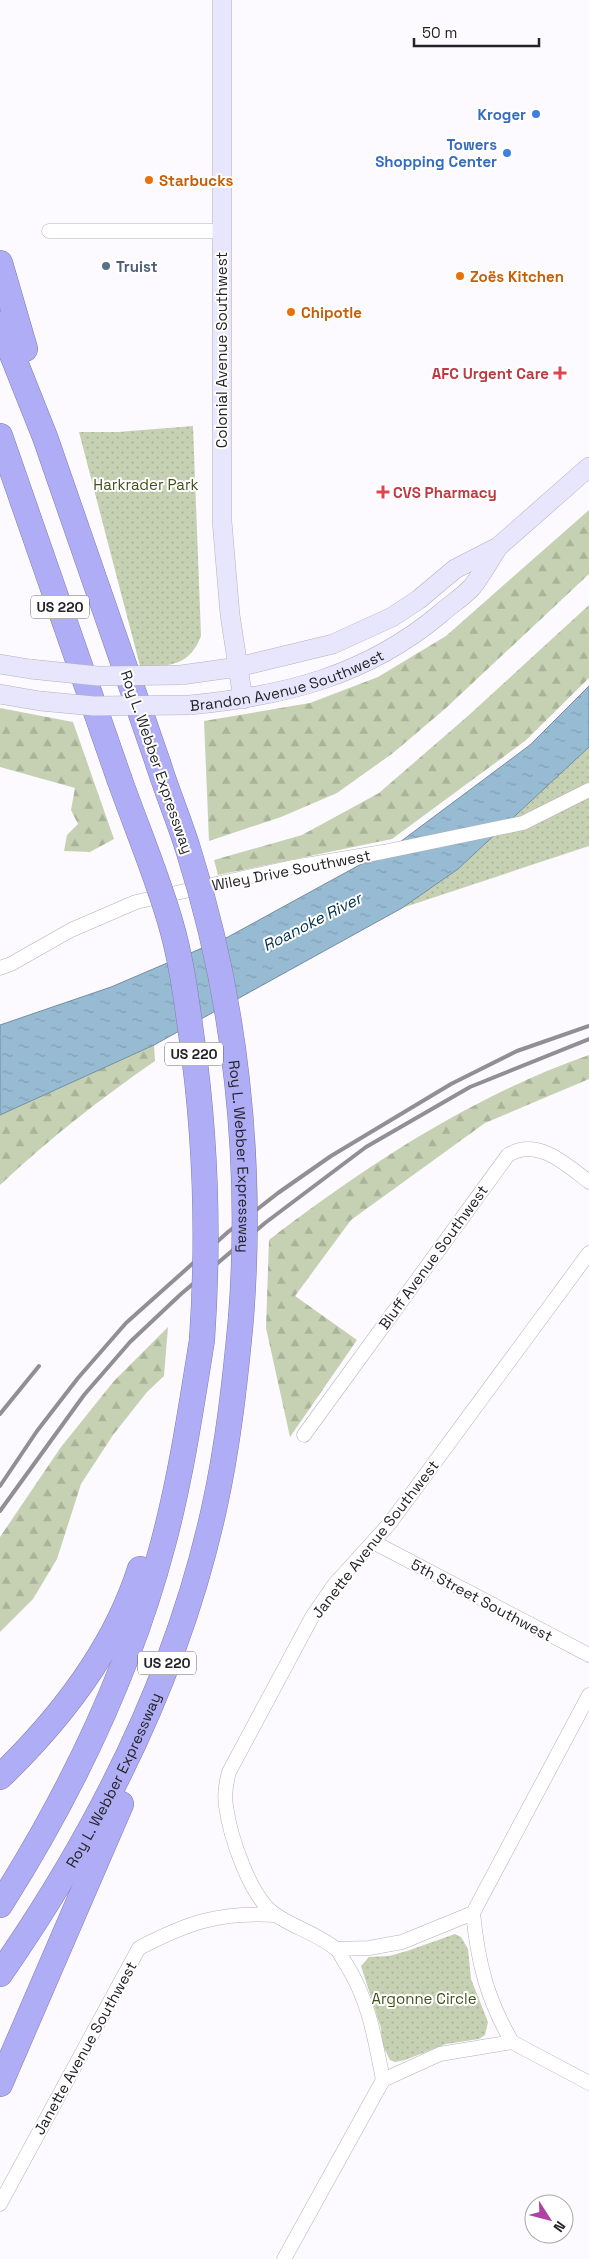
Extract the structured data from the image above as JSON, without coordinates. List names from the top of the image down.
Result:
{
  "streets": {
    "highway": ["US 220", "Roy L. Webber Expressway"],
    "main road": ["Colonial Avenue Southwest", "Brandon Avenue Southwest"],
    "street": [
      "Wiley Drive Southwest",
      "Bluff Avenue Southwest",
      "Janette Avenue Southwest",
      "5th Street Southwest"
    ]
  },
  "crossings": [
    ["Colonial Avenue Southwest", "Brandon Avenue Southwest"],
    ["Janette Avenue Southwest", "5th Street Southwest"]
  ],
  "water": ["Roanoke River"],
  "parks": ["Harkrader Park", "Argonne Circle"],
  "places": {
    "other": [
      "Kroger",
      "Towers Shopping Center",
      "Starbucks",
      "Truist",
      "Zoës Kitchen",
      "Chipotle"
    ],
    "health": ["AFC Urgent Care", "CVS Pharmacy"]
  },
  "scale_bar": "50 m",
  "north": "bottom right"
}
